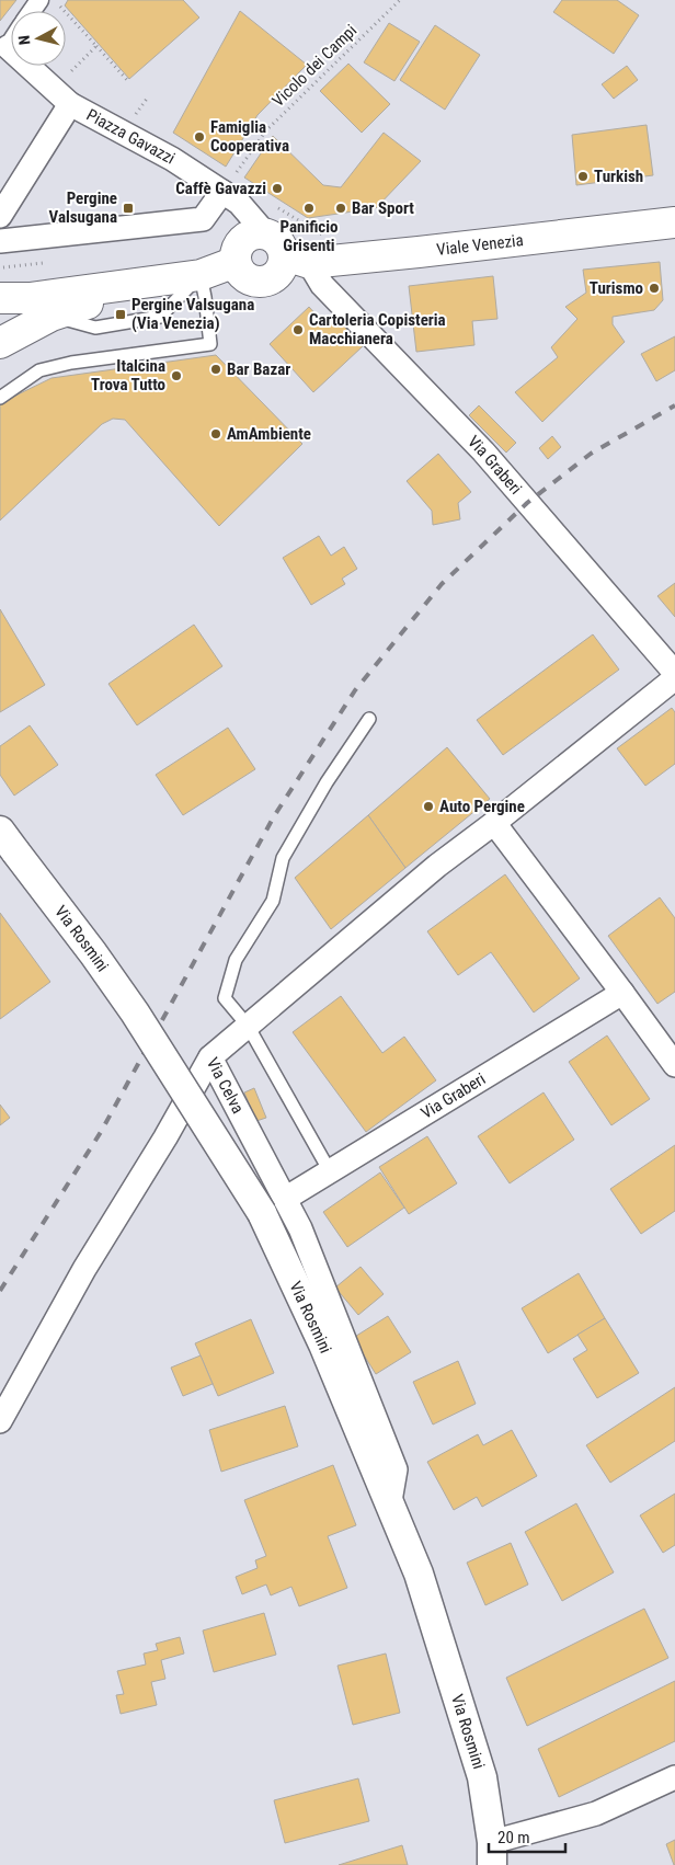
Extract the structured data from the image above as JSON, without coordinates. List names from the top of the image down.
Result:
{
  "streets": {
    "main road": ["Viale Venezia"],
    "street": [
      "Piazza Gavazzi",
      "Via Graberi",
      "Via Rosmini",
      "Via Celva"
    ],
    "path": ["Vicolo dei Campi"]
  },
  "crossings": [
    ["Vicolo dei Campi", "Piazza Gavazzi"],
    ["Piazza Gavazzi", "Viale Venezia"],
    ["Piazza Gavazzi", "Via Graberi"],
    ["Viale Venezia", "Via Graberi"],
    ["Via Graberi", "Via Rosmini"],
    ["Via Graberi", "Via Celva"],
    ["Via Rosmini", "Via Celva"]
  ],
  "places": {
    "other": [
      "Famiglia Cooperativa",
      "Turkish",
      "Caffè Gavazzi",
      "Panificio Grisenti",
      "Bar Sport",
      "Turismo",
      "Cartoleria Copisteria Macchianera",
      "Bar Bazar",
      "Italcina Trova Tutto",
      "AmAmbiente",
      "Auto Pergine"
    ],
    "transit": ["Pergine Valsugana", "Pergine Valsugana (Via Venezia)"]
  },
  "scale_bar": "20 m",
  "north": "left"
}
